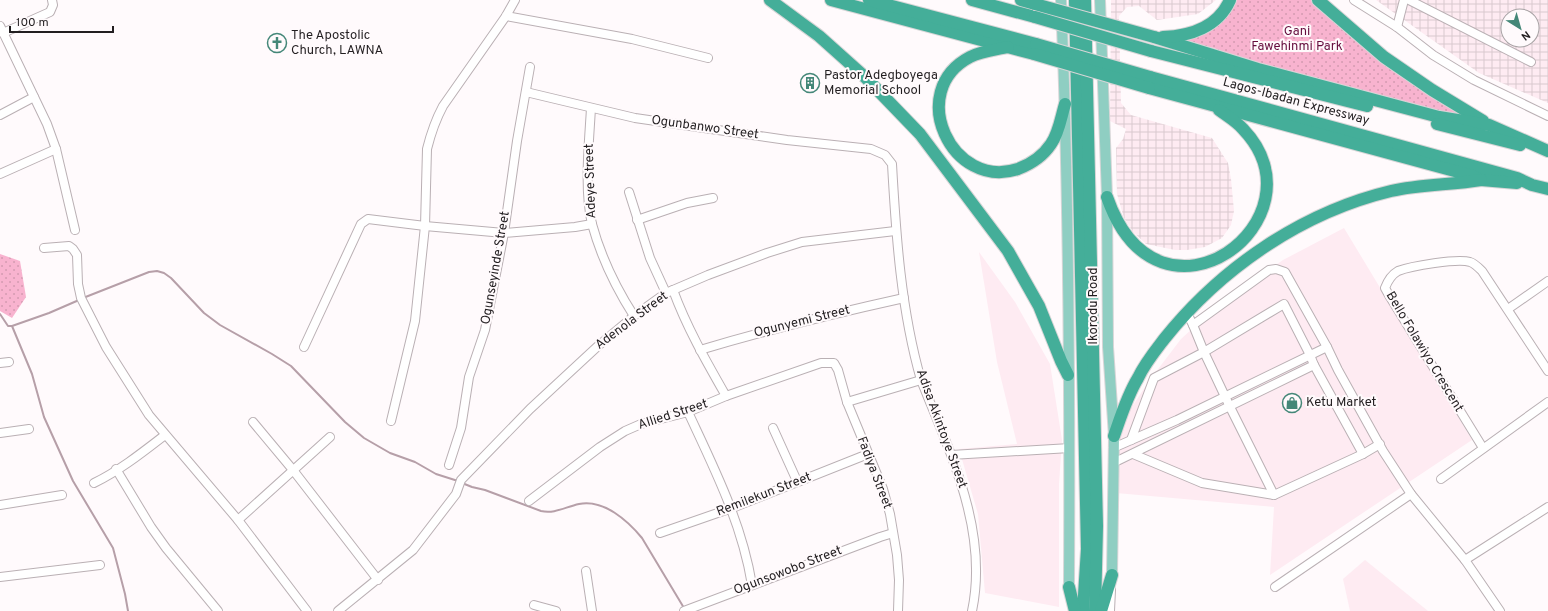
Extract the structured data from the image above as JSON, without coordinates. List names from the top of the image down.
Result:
{
  "streets": {
    "highway": ["Lagos-Ibadan Expressway", "Ikorodu Road"],
    "street": [
      "Ogunbanwo Street",
      "Adeye Street",
      "Ogunseyinde Street",
      "Adenola Street",
      "Ogunyemi Street",
      "Bello Folawiyo Crescent",
      "Allied Street",
      "Adisa Akintoye Street",
      "Fadiya Street",
      "Remilekun Street",
      "Ogunsowobo Street"
    ]
  },
  "crossings": [
    ["Ogunbanwo Street", "Adeye Street"],
    ["Ogunbanwo Street", "Ogunseyinde Street"],
    ["Ogunbanwo Street", "Adisa Akintoye Street"],
    ["Adeye Street", "Adenola Street"],
    ["Adenola Street", "Adisa Akintoye Street"],
    ["Ogunyemi Street", "Adisa Akintoye Street"],
    ["Allied Street", "Fadiya Street"],
    ["Fadiya Street", "Remilekun Street"],
    ["Fadiya Street", "Ogunsowobo Street"]
  ],
  "parks": ["Gani Fawehinmi Park"],
  "places": {
    "church": ["The Apostolic Church, LAWNA"],
    "building": ["Pastor Adegboyega Memorial School"],
    "shop": ["Ketu Market"]
  },
  "scale_bar": "100 m",
  "north": "bottom right"
}
